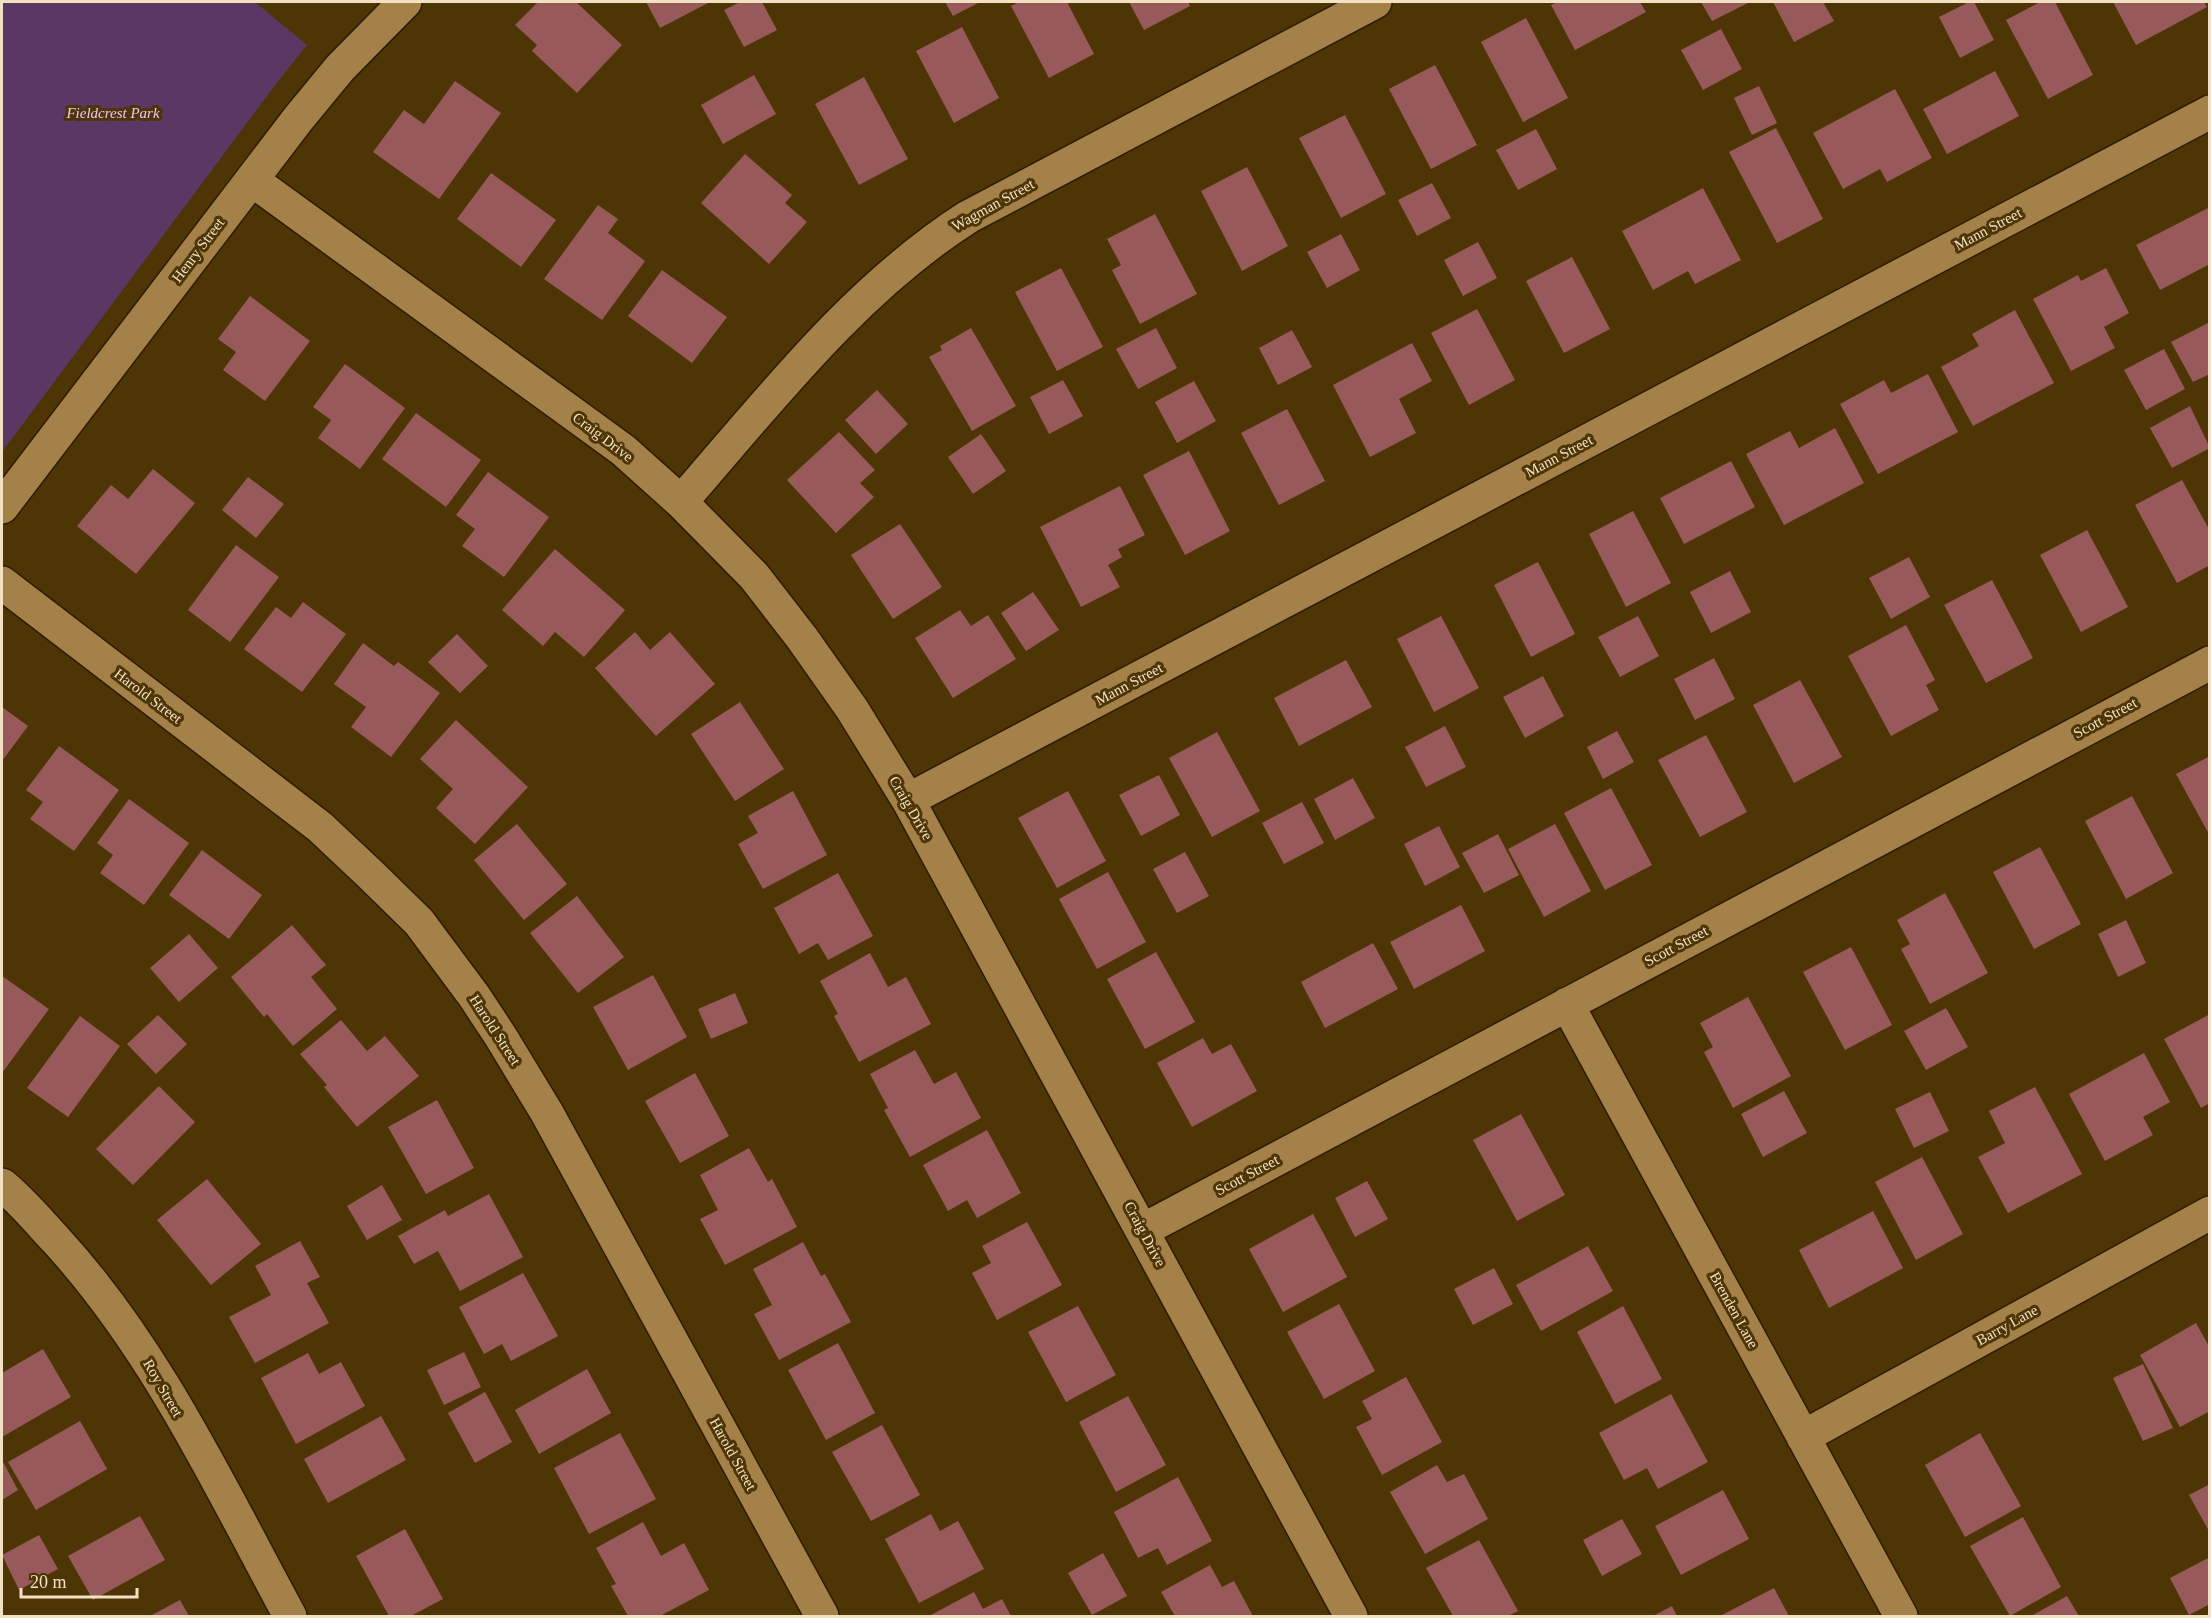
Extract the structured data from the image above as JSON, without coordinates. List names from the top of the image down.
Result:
{
  "streets": {
    "street": [
      "Wagman Street",
      "Mann Street",
      "Henry Street",
      "Craig Drive",
      "Harold Street",
      "Scott Street",
      "Brenden Lane",
      "Barry Lane",
      "Roy Street"
    ]
  },
  "crossings": [
    ["Wagman Street", "Craig Drive"],
    ["Mann Street", "Craig Drive"],
    ["Henry Street", "Craig Drive"],
    ["Craig Drive", "Scott Street"],
    ["Scott Street", "Brenden Lane"],
    ["Brenden Lane", "Barry Lane"]
  ],
  "parks": ["Fieldcrest Park"],
  "scale_bar": "20 m"
}
